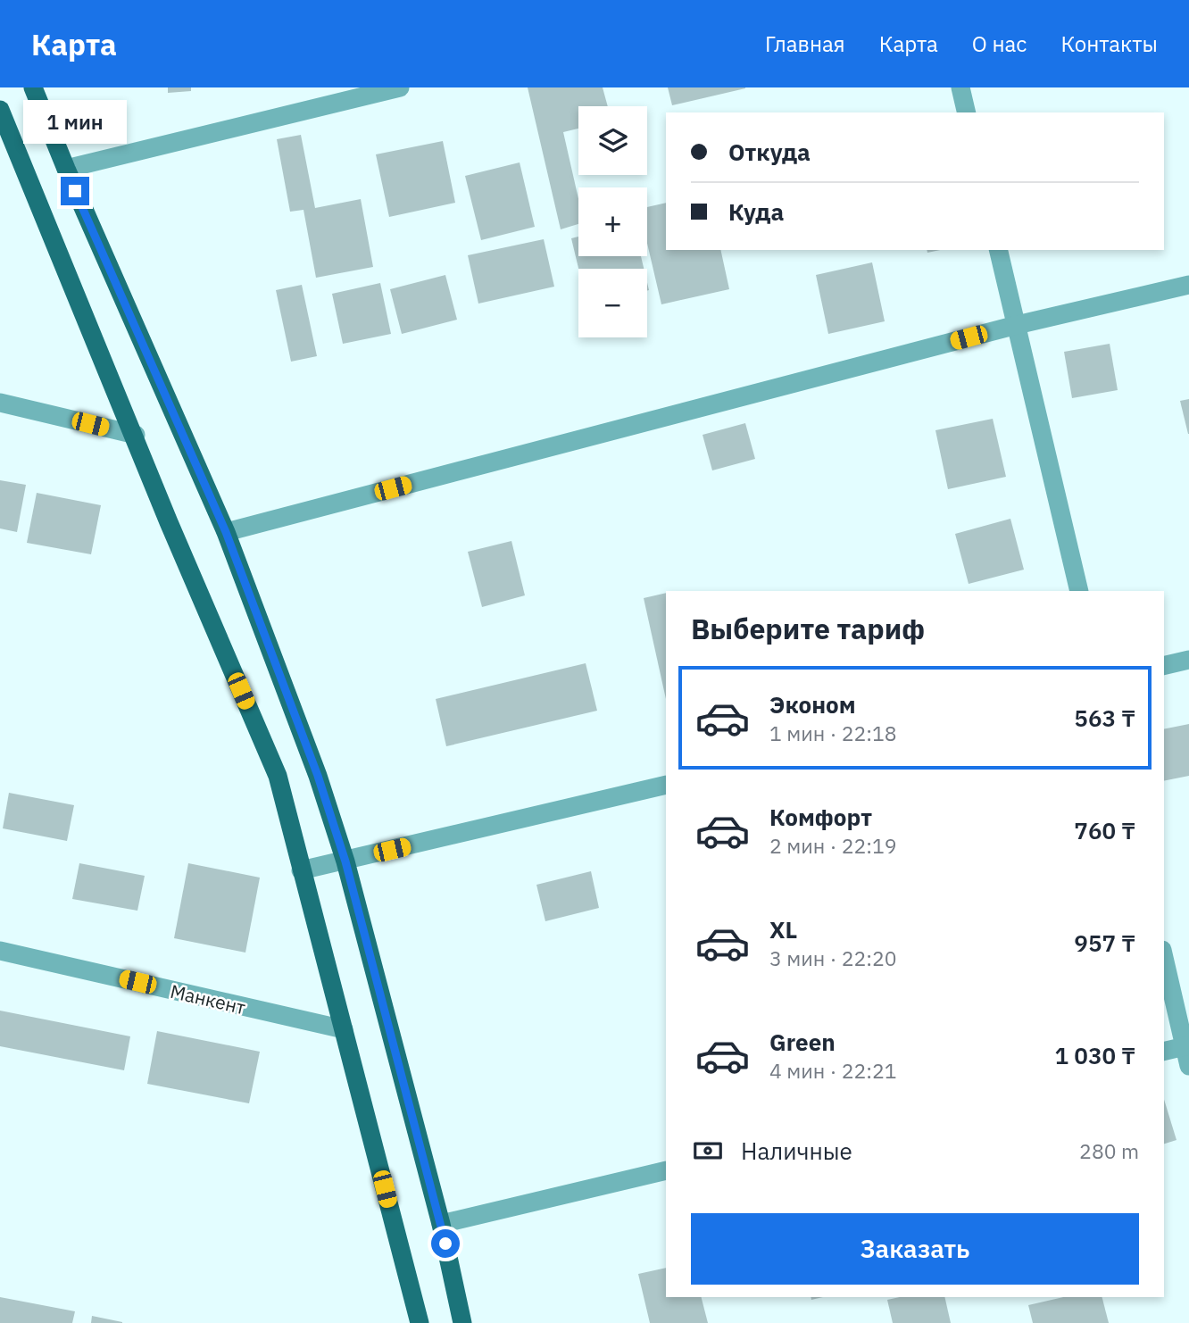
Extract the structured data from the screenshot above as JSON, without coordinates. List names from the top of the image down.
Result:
{
  "streets": {
    "street": ["Манкент"]
  },
  "page": {
    "header": "Карта",
    "nav": [
      "Главная",
      "Карта",
      "О нас",
      "Контакты"
    ],
    "bubble": "1 мин",
    "map_buttons": ["+", "−"],
    "banner": ["Откуда", "Куда"],
    "heading": "Выберите тариф",
    "list": [
      {
        "name": "Эконом",
        "note": "1 мин · 22:18",
        "value": "563 ₸"
      },
      {
        "name": "Комфорт",
        "note": "2 мин · 22:19",
        "value": "760 ₸"
      },
      {
        "name": "XL",
        "note": "3 мин · 22:20",
        "value": "957 ₸"
      },
      {
        "name": "Green",
        "note": "4 мин · 22:21",
        "value": "1 030 ₸"
      }
    ],
    "pay": ["Наличные", "280 m"],
    "buttons": "Заказать"
  }
}
